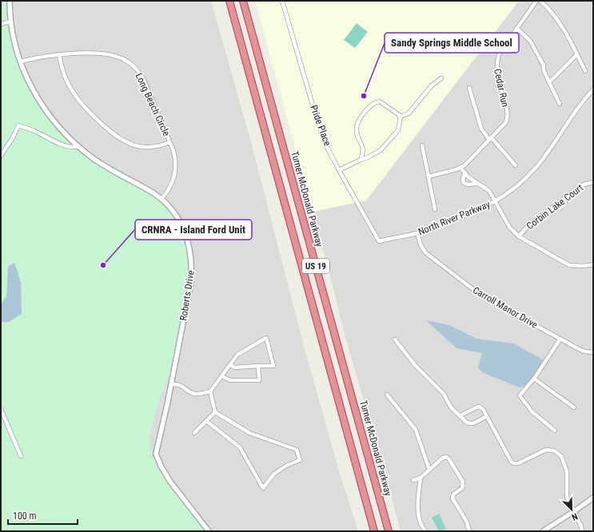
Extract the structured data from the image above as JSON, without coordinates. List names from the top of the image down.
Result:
{
  "streets": {
    "highway": ["Turner McDonald Parkway", "US 19"],
    "street": [
      "Cedar Run",
      "Long Beach Circle",
      "Pride Place",
      "Corbin Lake Court",
      "North River Parkway",
      "Roberts Drive",
      "Carroll Manor Drive"
    ]
  },
  "crossings": [
    ["Long Beach Circle", "Roberts Drive"],
    ["Pride Place", "North River Parkway"],
    ["North River Parkway", "Carroll Manor Drive"]
  ],
  "places": ["Sandy Springs Middle School", "CRNRA - Island Ford Unit"],
  "scale_bar": "100 m",
  "north": "bottom right"
}
